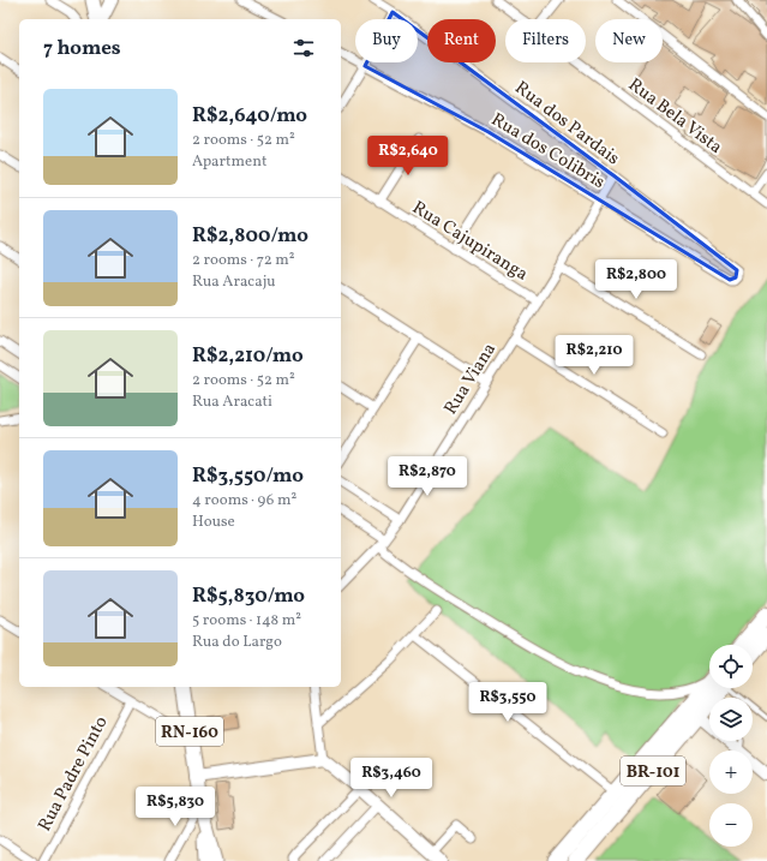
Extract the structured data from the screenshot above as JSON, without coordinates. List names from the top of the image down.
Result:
{
  "streets": {
    "highway": ["BR-101"],
    "main road": ["RN-160"],
    "street": [
      "Rua Bela Vista",
      "Rua dos Pardais",
      "Rua dos Colibris",
      "Rua Cajupiranga",
      "Rua Viana",
      "Rua Padre Pinto"
    ]
  },
  "crossings": [
    ["Rua dos Pardais", "Rua dos Colibris"],
    ["Rua dos Pardais", "Rua Viana"],
    ["Rua dos Colibris", "Rua Viana"],
    ["Rua Cajupiranga", "Rua Viana"]
  ],
  "page": {
    "chip": [
      "Buy",
      "Rent",
      "Filters",
      "New"
    ],
    "heading": "7 homes",
    "list": [
      {
        "name": "R$2,640/mo",
        "note": "2 rooms · 52 m² · Apartment"
      },
      {
        "name": "R$2,800/mo",
        "note": "2 rooms · 72 m² · Rua Aracaju"
      },
      {
        "name": "R$2,210/mo",
        "note": "2 rooms · 52 m² · Rua Aracati"
      },
      {
        "name": "R$3,550/mo",
        "note": "4 rooms · 96 m² · House"
      },
      {
        "name": "R$5,830/mo",
        "note": "5 rooms · 148 m² · Rua do Largo"
      }
    ],
    "price": [
      "R$2,640",
      "R$2,800",
      "R$2,210",
      "R$2,870",
      "R$3,550",
      "R$3,460",
      "R$5,830"
    ],
    "map_buttons": ["+", "−"]
  }
}
